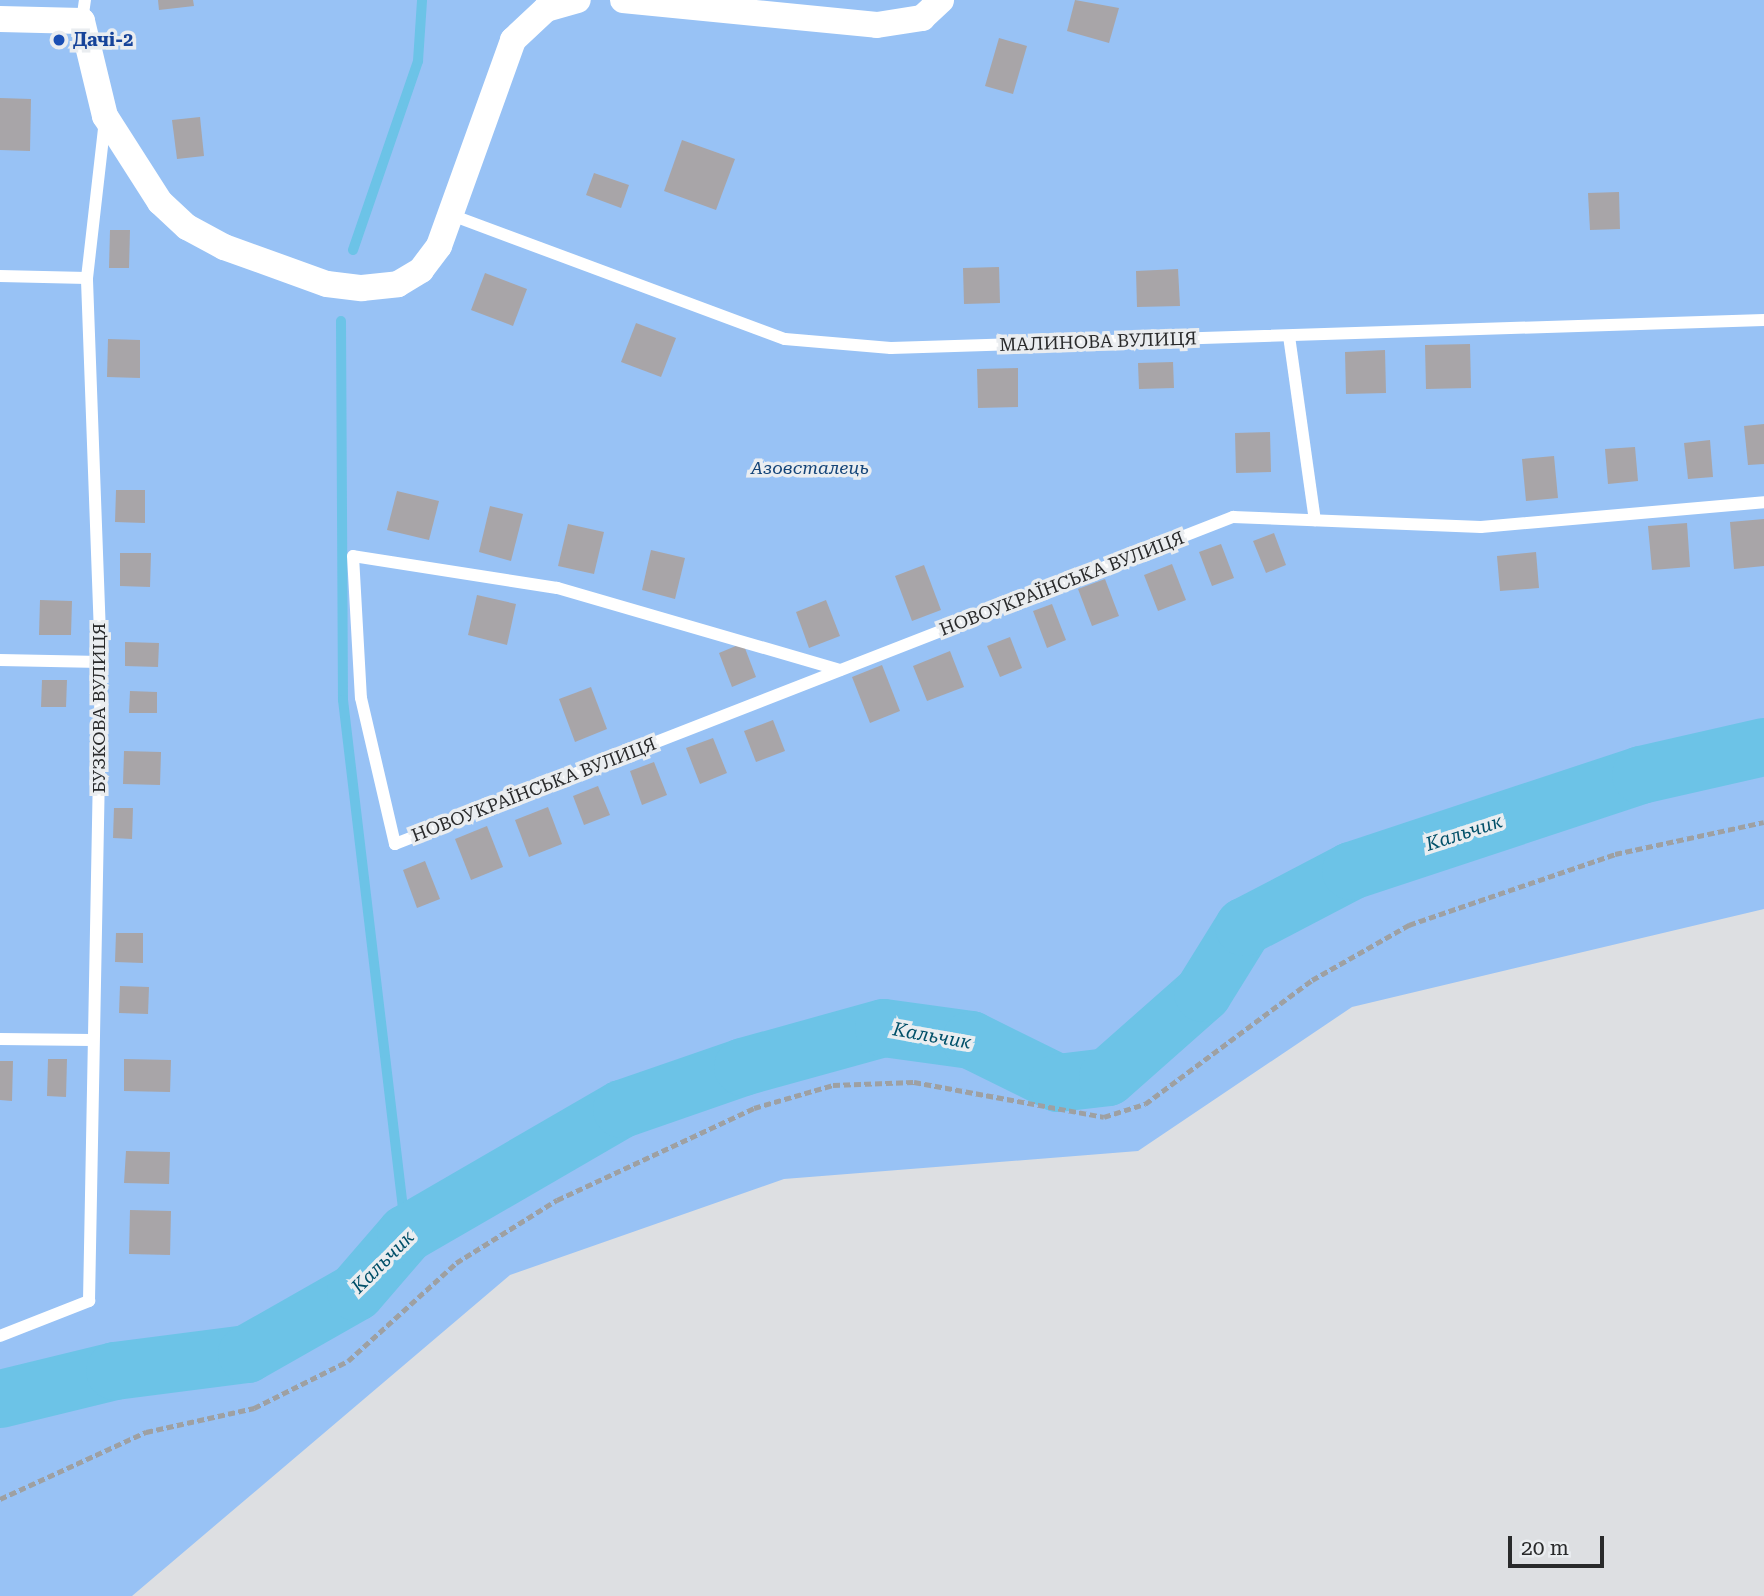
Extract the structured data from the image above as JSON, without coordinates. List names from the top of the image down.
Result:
{
  "streets": {
    "lane": ["МАЛИНОВА ВУЛИЦЯ", "НОВОУКРАЇНСЬКА ВУЛИЦЯ", "БУЗКОВА ВУЛИЦЯ"]
  },
  "water": ["Кальчик"],
  "parks": ["Азовсталець"],
  "places": ["Дачі-2"],
  "scale_bar": "20 m"
}
